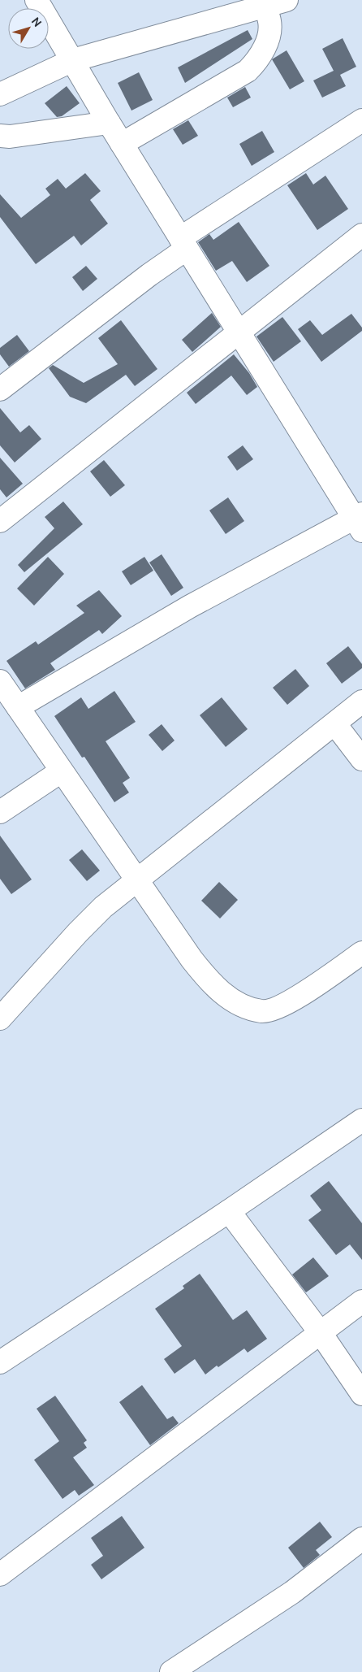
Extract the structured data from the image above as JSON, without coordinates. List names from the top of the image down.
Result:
{
  "north": "top right"
}
